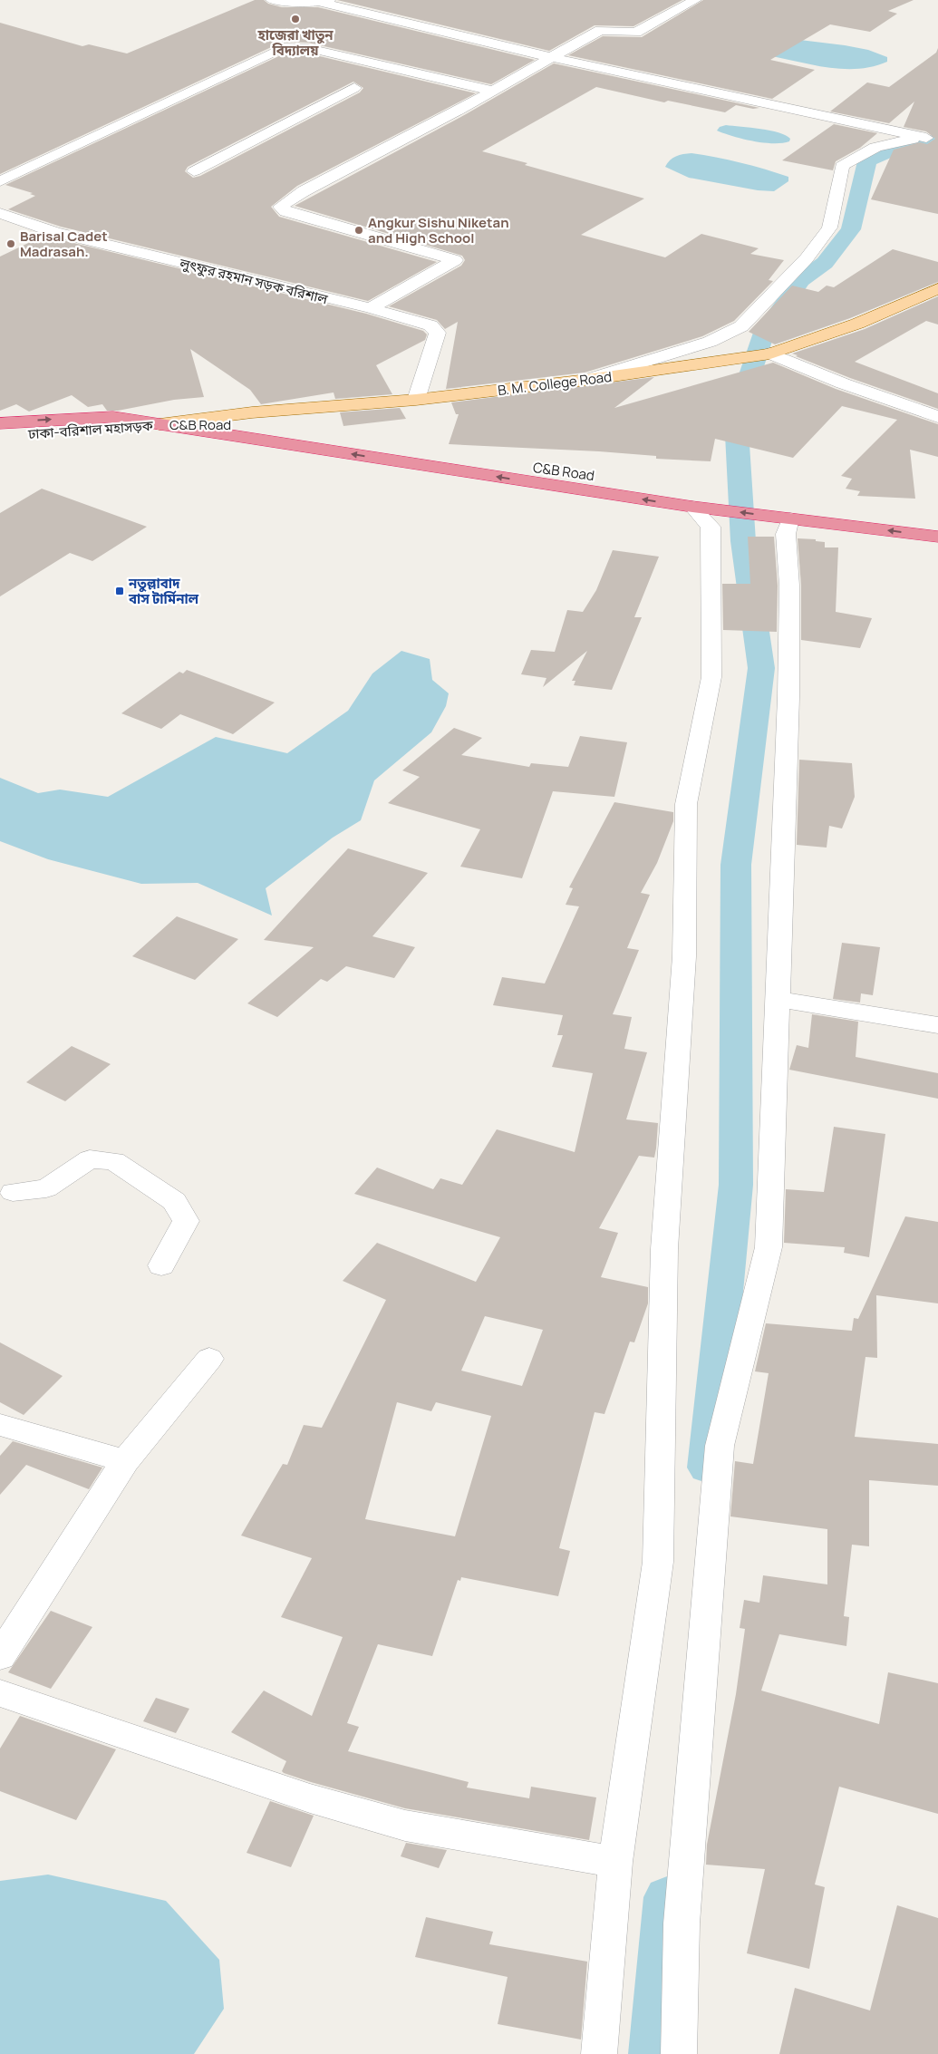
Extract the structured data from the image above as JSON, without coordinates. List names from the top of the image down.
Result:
{
  "streets": {
    "highway": ["C&B Road", "ঢাকা-বরিশাল মহাসড়ক"],
    "main road": ["B. M. College Road"],
    "street": ["লুৎফুর রহমান সড়ক বরিশাল"]
  },
  "crossings": [
    ["লুৎফুর রহমান সড়ক বরিশাল", "B. M. College Road"],
    ["B. M. College Road", "C&B Road"],
    ["B. M. College Road", "ঢাকা-বরিশাল মহাসড়ক"],
    ["C&B Road", "ঢাকা-বরিশাল মহাসড়ক"]
  ],
  "places": {
    "other": ["হাজেরা খাতুন বিদ্যালয়", "Angkur Sishu Niketan and High School", "Barisal Cadet Madrasah."],
    "transit": ["নতুল্লাবাদ বাস টার্মিনাল"]
  }
}
